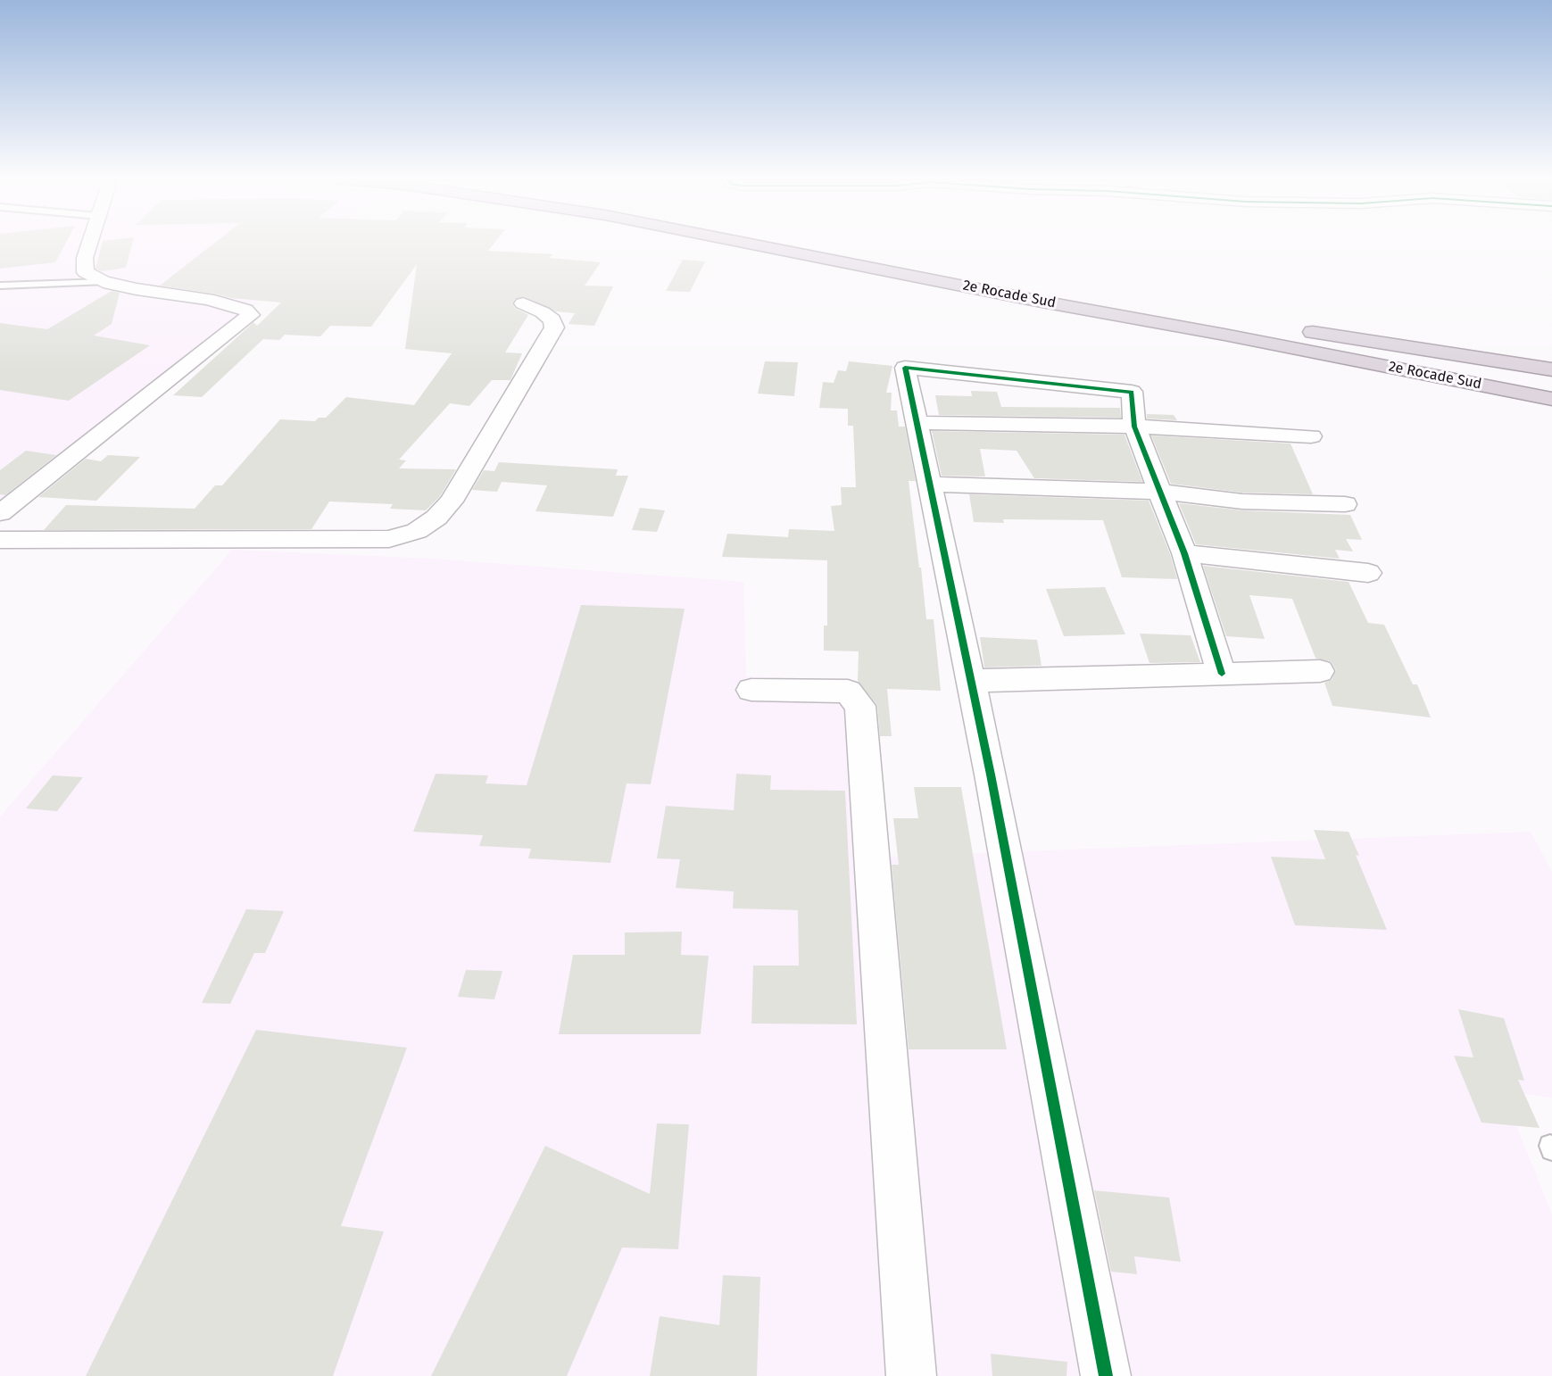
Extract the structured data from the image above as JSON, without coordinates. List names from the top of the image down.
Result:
{
  "streets": {
    "highway": ["2e Rocade Sud"]
  }
}
